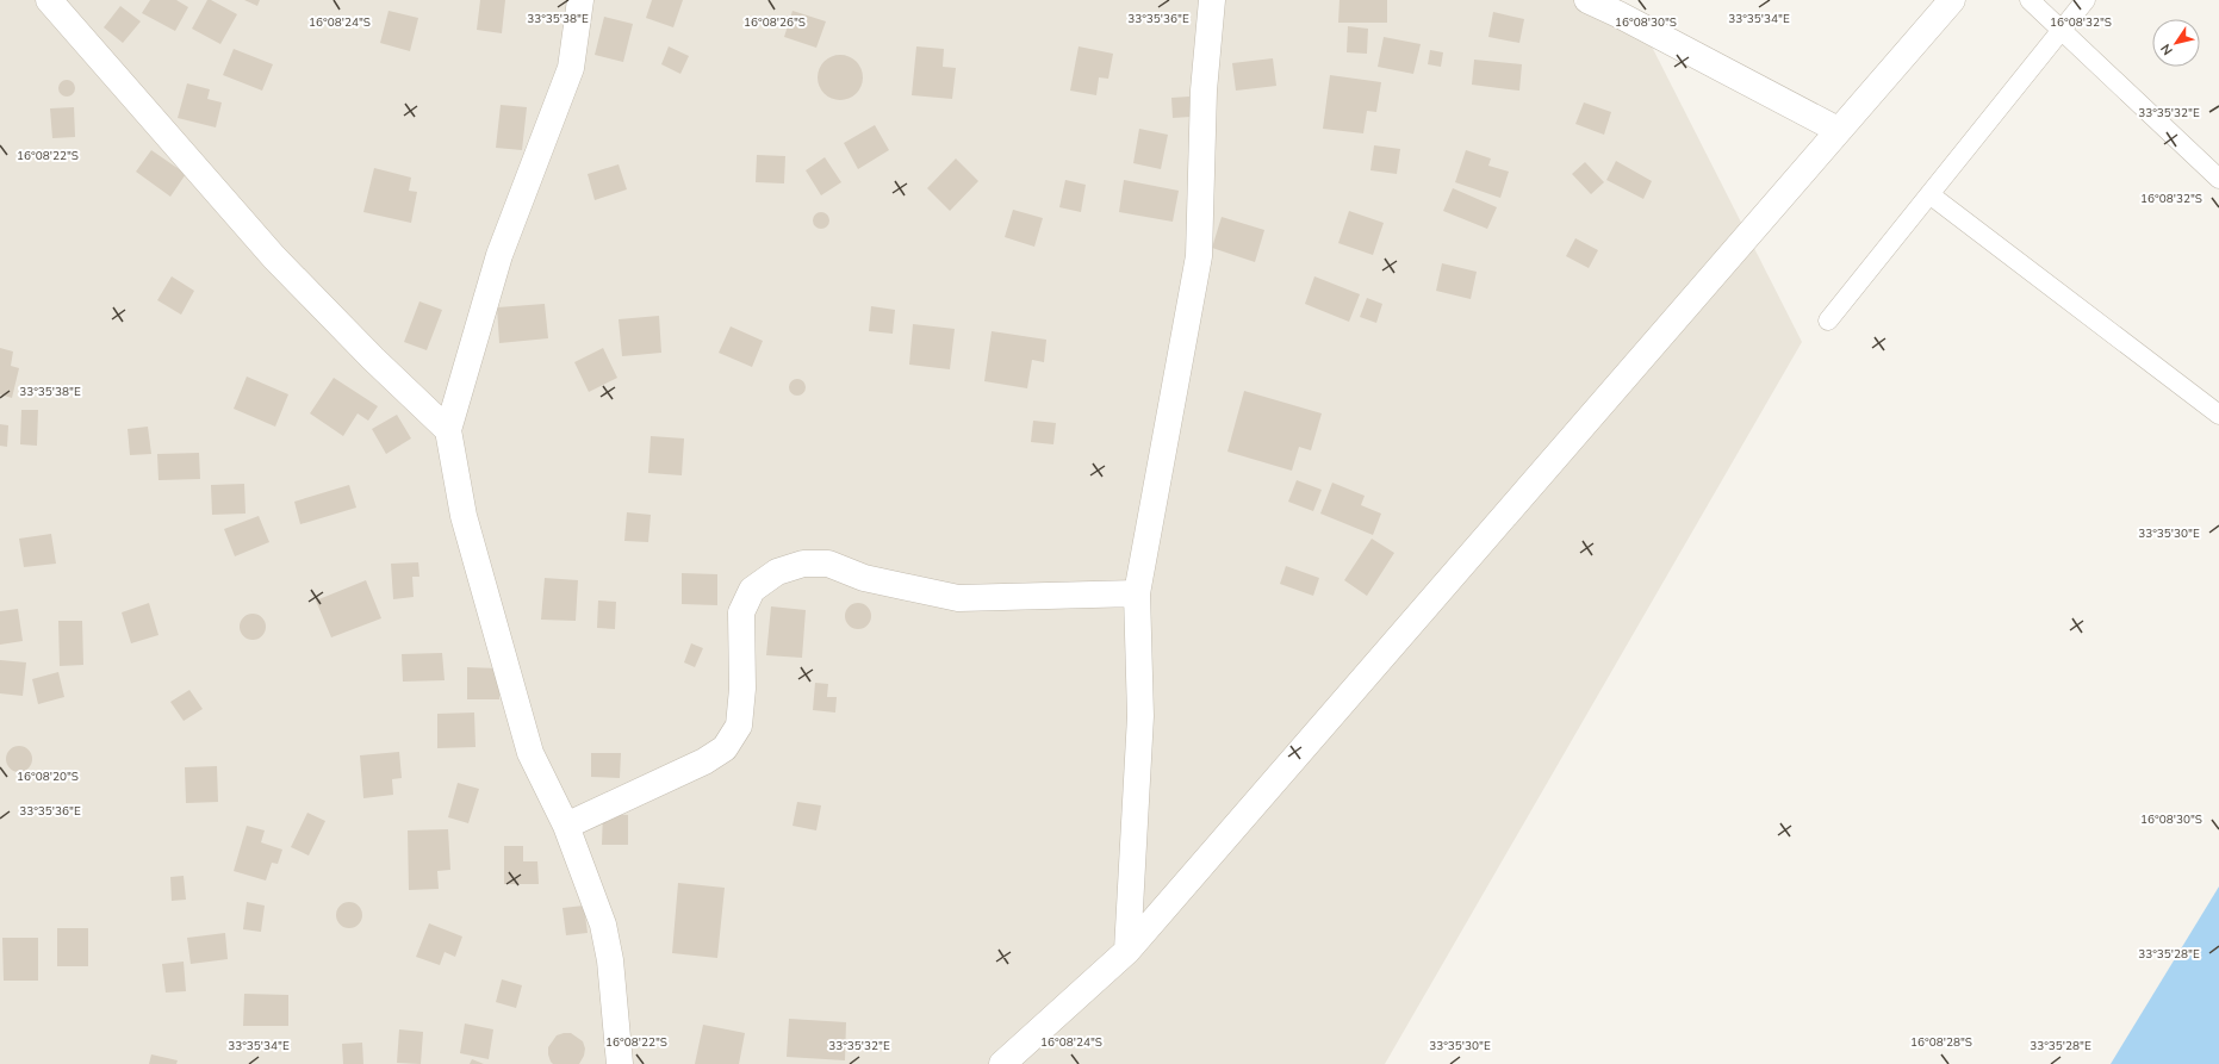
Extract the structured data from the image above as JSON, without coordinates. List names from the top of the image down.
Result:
{
  "north": "bottom left",
  "coordinates": [
    "33°35'38\"E",
    "33°35'36\"E",
    "33°35'34\"E",
    "16°08'24\"S",
    "16°08'26\"S",
    "16°08'30\"S",
    "16°08'32\"S",
    "33°35'32\"E",
    "16°08'22\"S",
    "33°35'30\"E",
    "16°08'20\"S",
    "33°35'28\"E",
    "16°08'28\"S"
  ]
}
